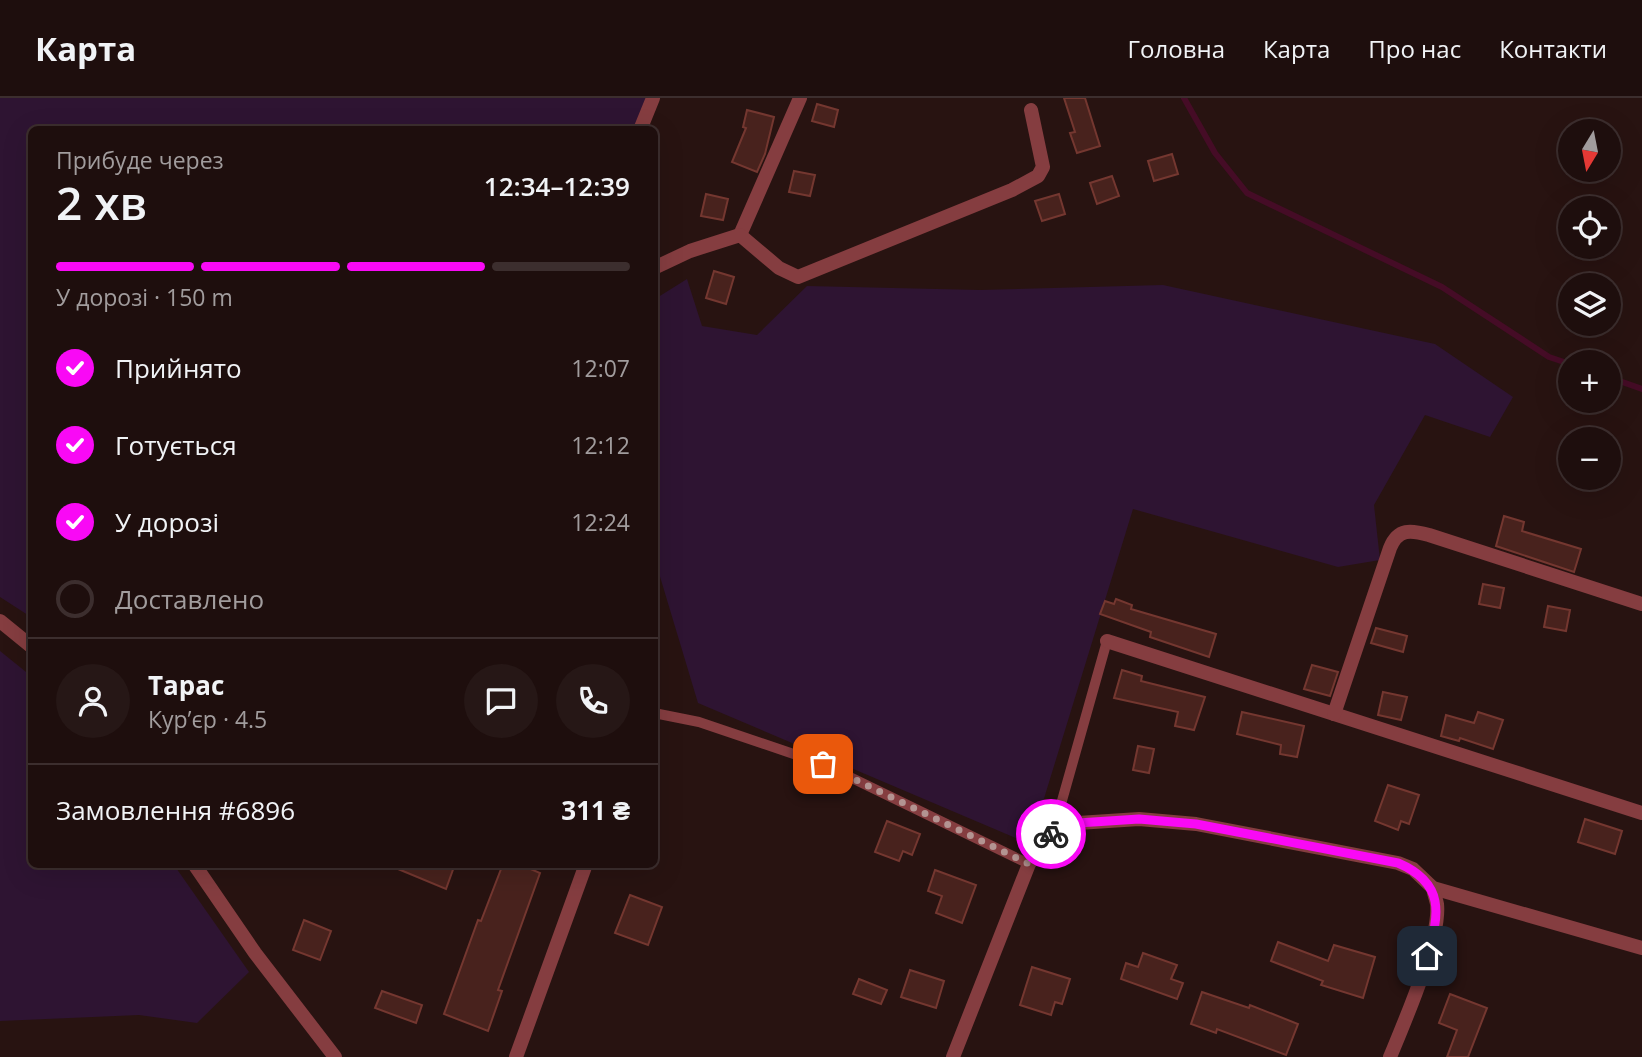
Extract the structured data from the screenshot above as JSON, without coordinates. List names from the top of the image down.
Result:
{
  "north": "bottom",
  "page": {
    "header": "Карта",
    "nav": [
      "Головна",
      "Карта",
      "Про нас",
      "Контакти"
    ],
    "map_buttons": ["+", "−"],
    "heading": ["2 хв", "Прибуде через", "12:34–12:39"],
    "panel": [
      "Тарас",
      "Кур’єр · 4.5",
      "Замовлення #6896",
      "311 ₴"
    ],
    "bar": "У дорозі · 150 m",
    "list": [
      ["Прийнято", "12:07"],
      ["Готується", "12:12"],
      ["У дорозі", "12:24"],
      "Доставлено"
    ]
  }
}
